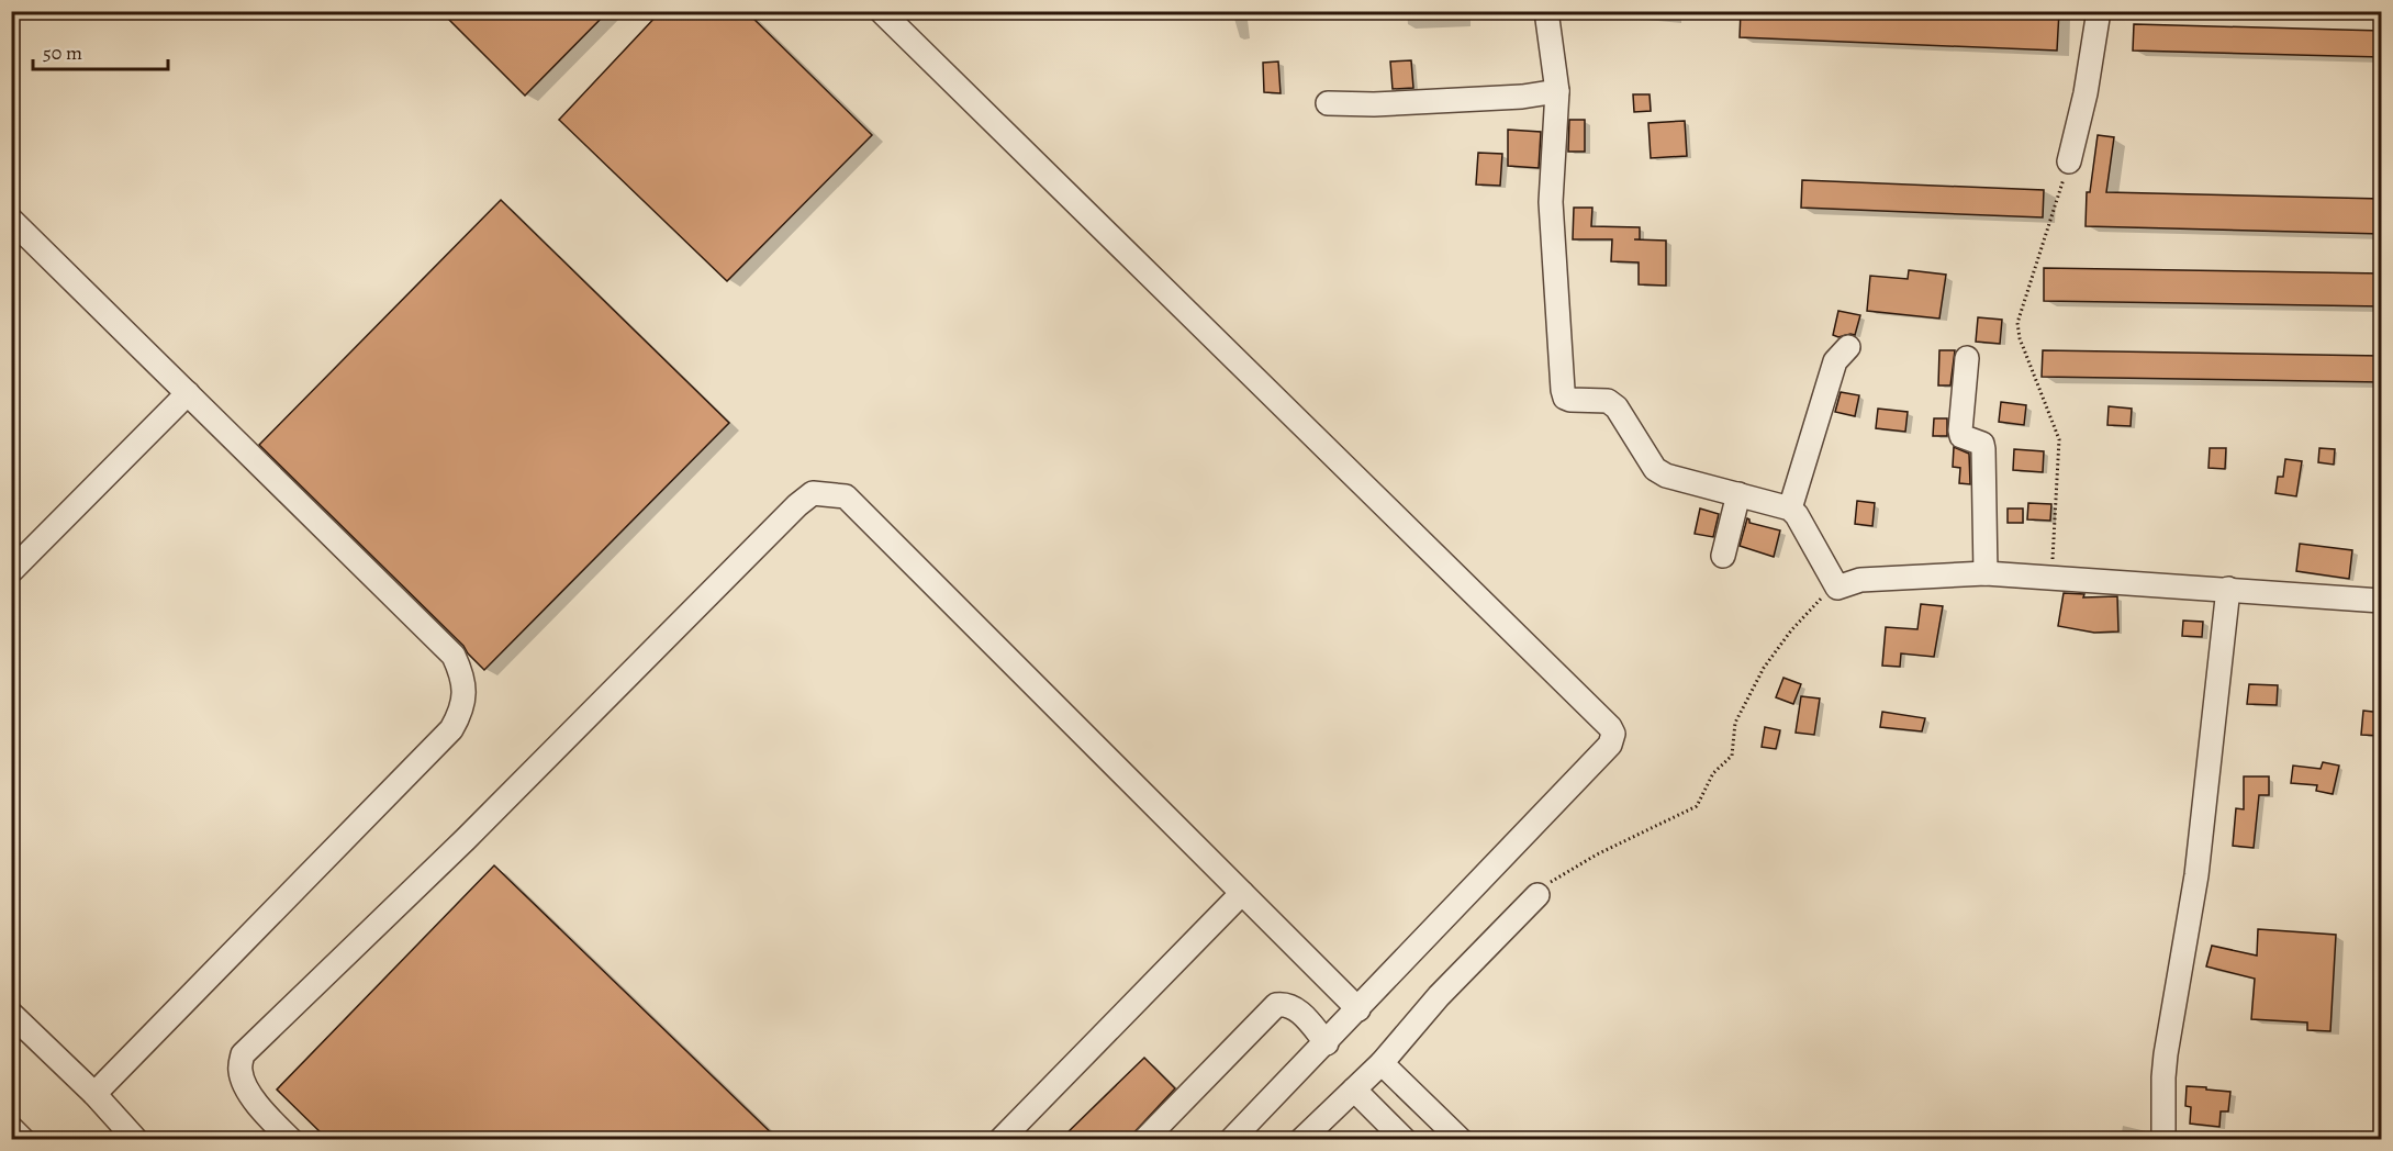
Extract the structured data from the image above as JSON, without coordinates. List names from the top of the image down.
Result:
{
  "scale_bar": "50 m"
}
